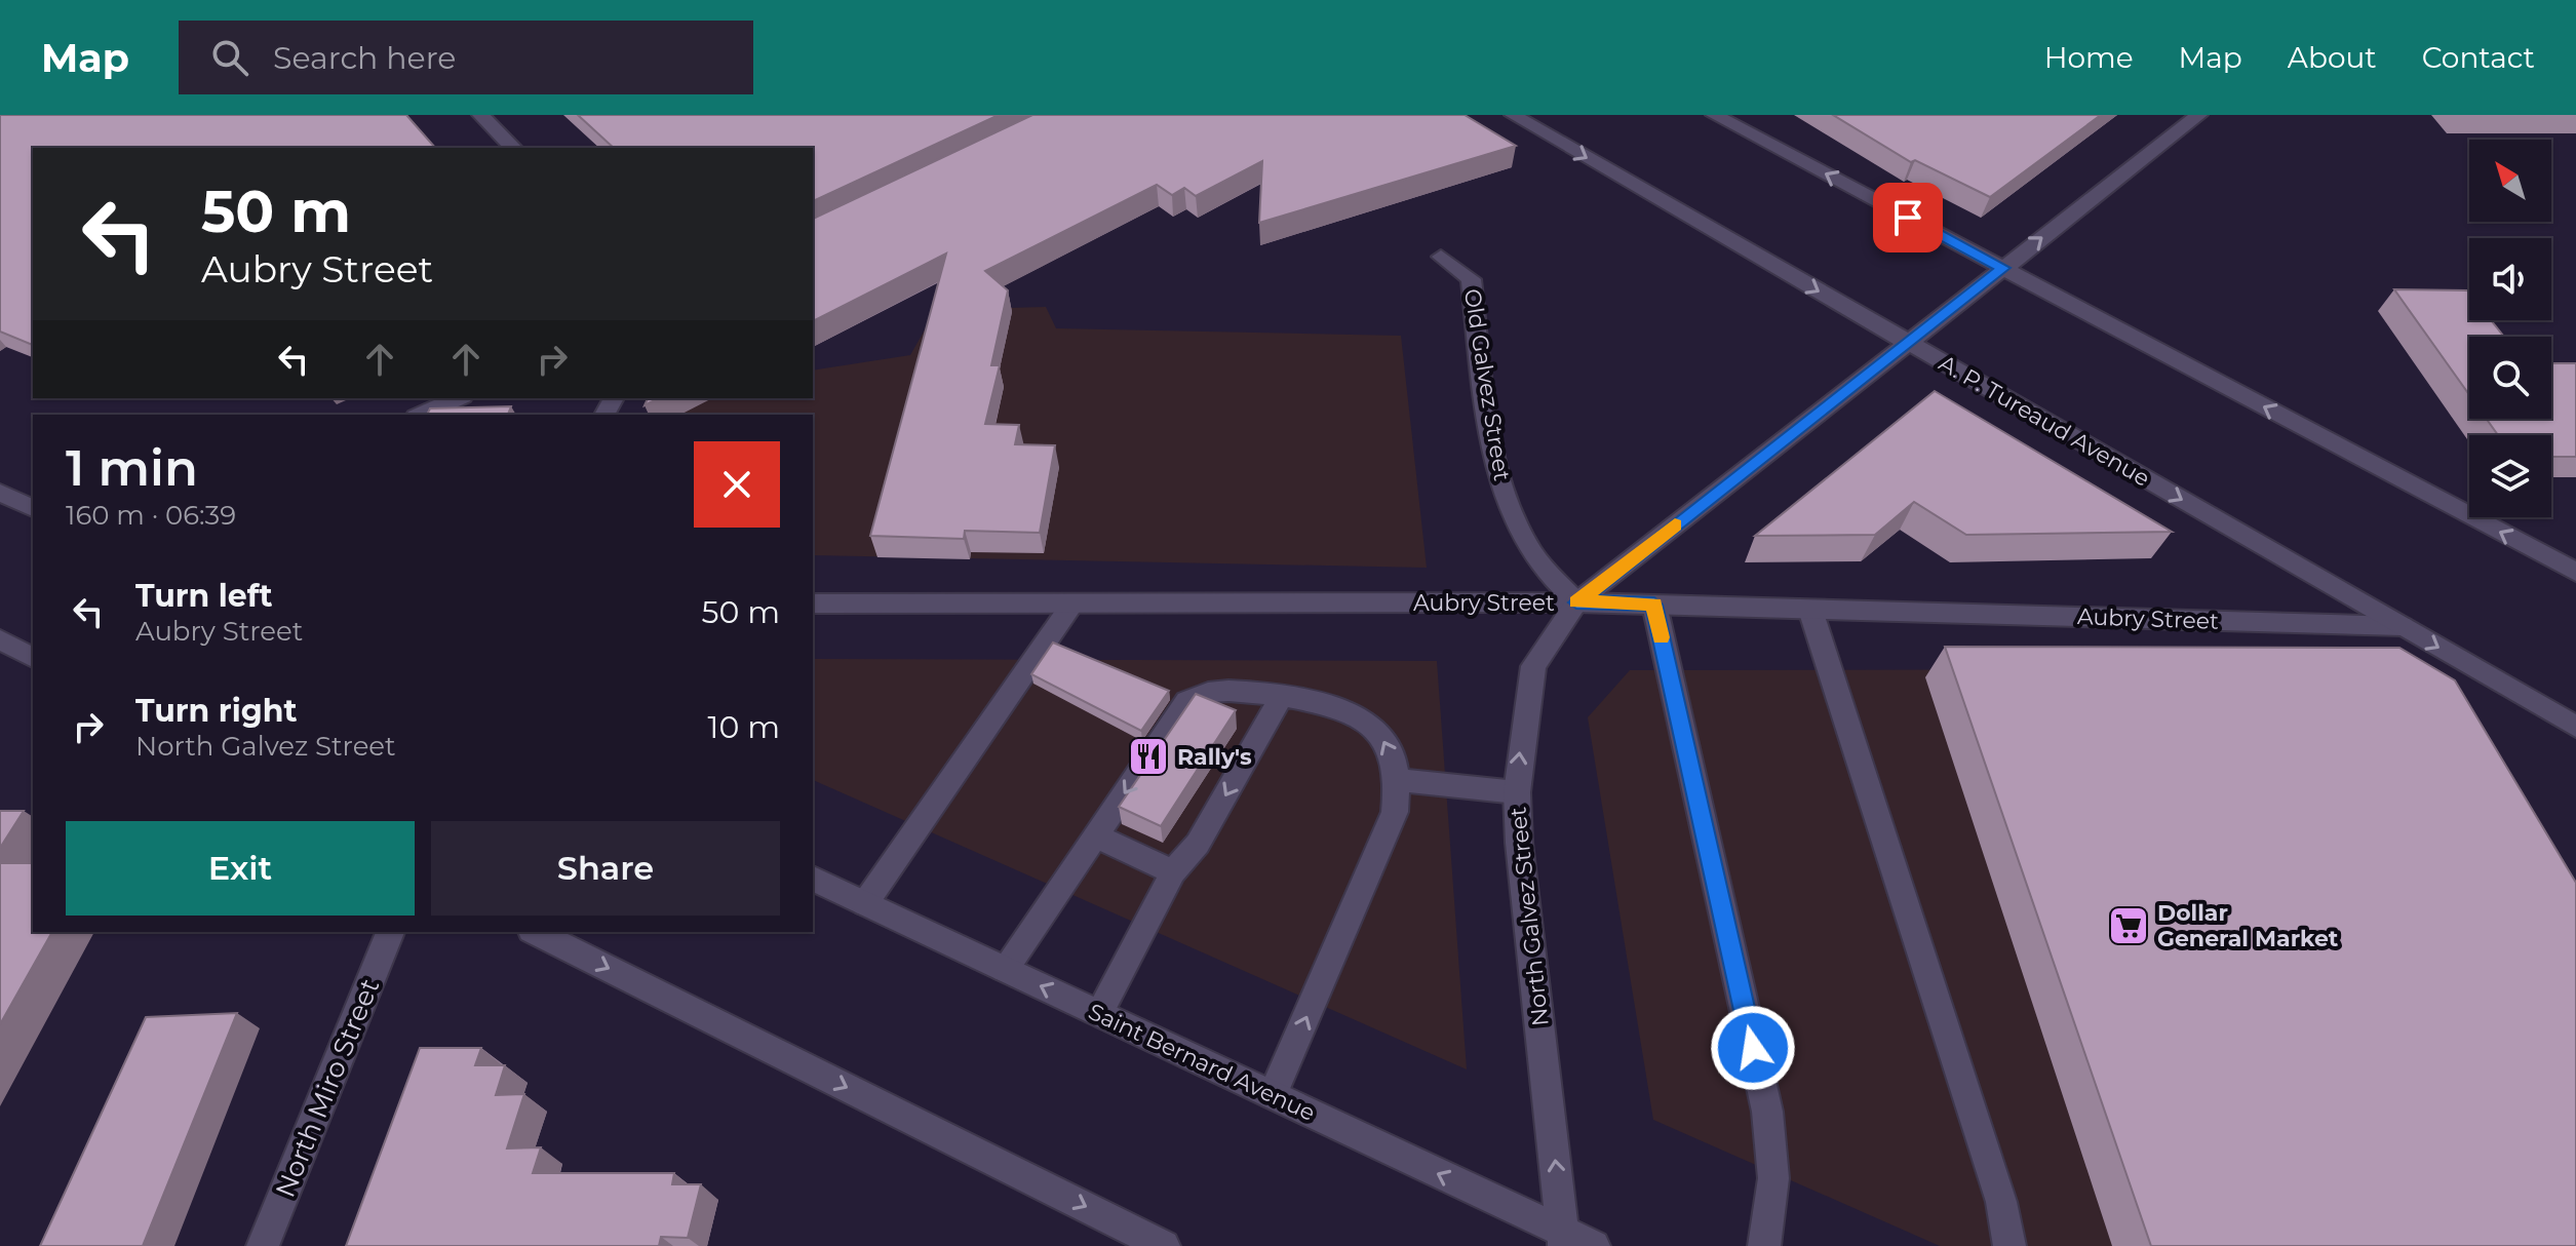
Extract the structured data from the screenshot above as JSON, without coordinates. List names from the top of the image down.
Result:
{
  "streets": {
    "street": [
      "Old Galvez Street",
      "A. P. Tureaud Avenue",
      "Aubry Street",
      "North Galvez Street",
      "Saint Bernard Avenue",
      "North Miro Street"
    ]
  },
  "crossings": [
    ["Old Galvez Street", "Aubry Street"],
    ["Old Galvez Street", "North Galvez Street"],
    ["A. P. Tureaud Avenue", "Aubry Street"],
    ["A. P. Tureaud Avenue", "North Galvez Street"],
    ["Aubry Street", "North Galvez Street"],
    ["North Galvez Street", "Saint Bernard Avenue"]
  ],
  "places": {
    "restaurant": ["Rally's"],
    "supermarket": ["Dollar General Market"]
  },
  "north": "top left",
  "page": {
    "header": "Map",
    "search": "Search here",
    "nav": [
      "Home",
      "Map",
      "About",
      "Contact"
    ],
    "turn": ["50 m", "Aubry Street"],
    "heading": ["1 min", "160 m · 06:39"],
    "list": [
      {
        "name": "Turn left",
        "note": "Aubry Street",
        "value": "50 m"
      },
      {
        "name": "Turn right",
        "note": "North Galvez Street",
        "value": "10 m"
      }
    ],
    "buttons": ["Exit", "Share"]
  }
}
